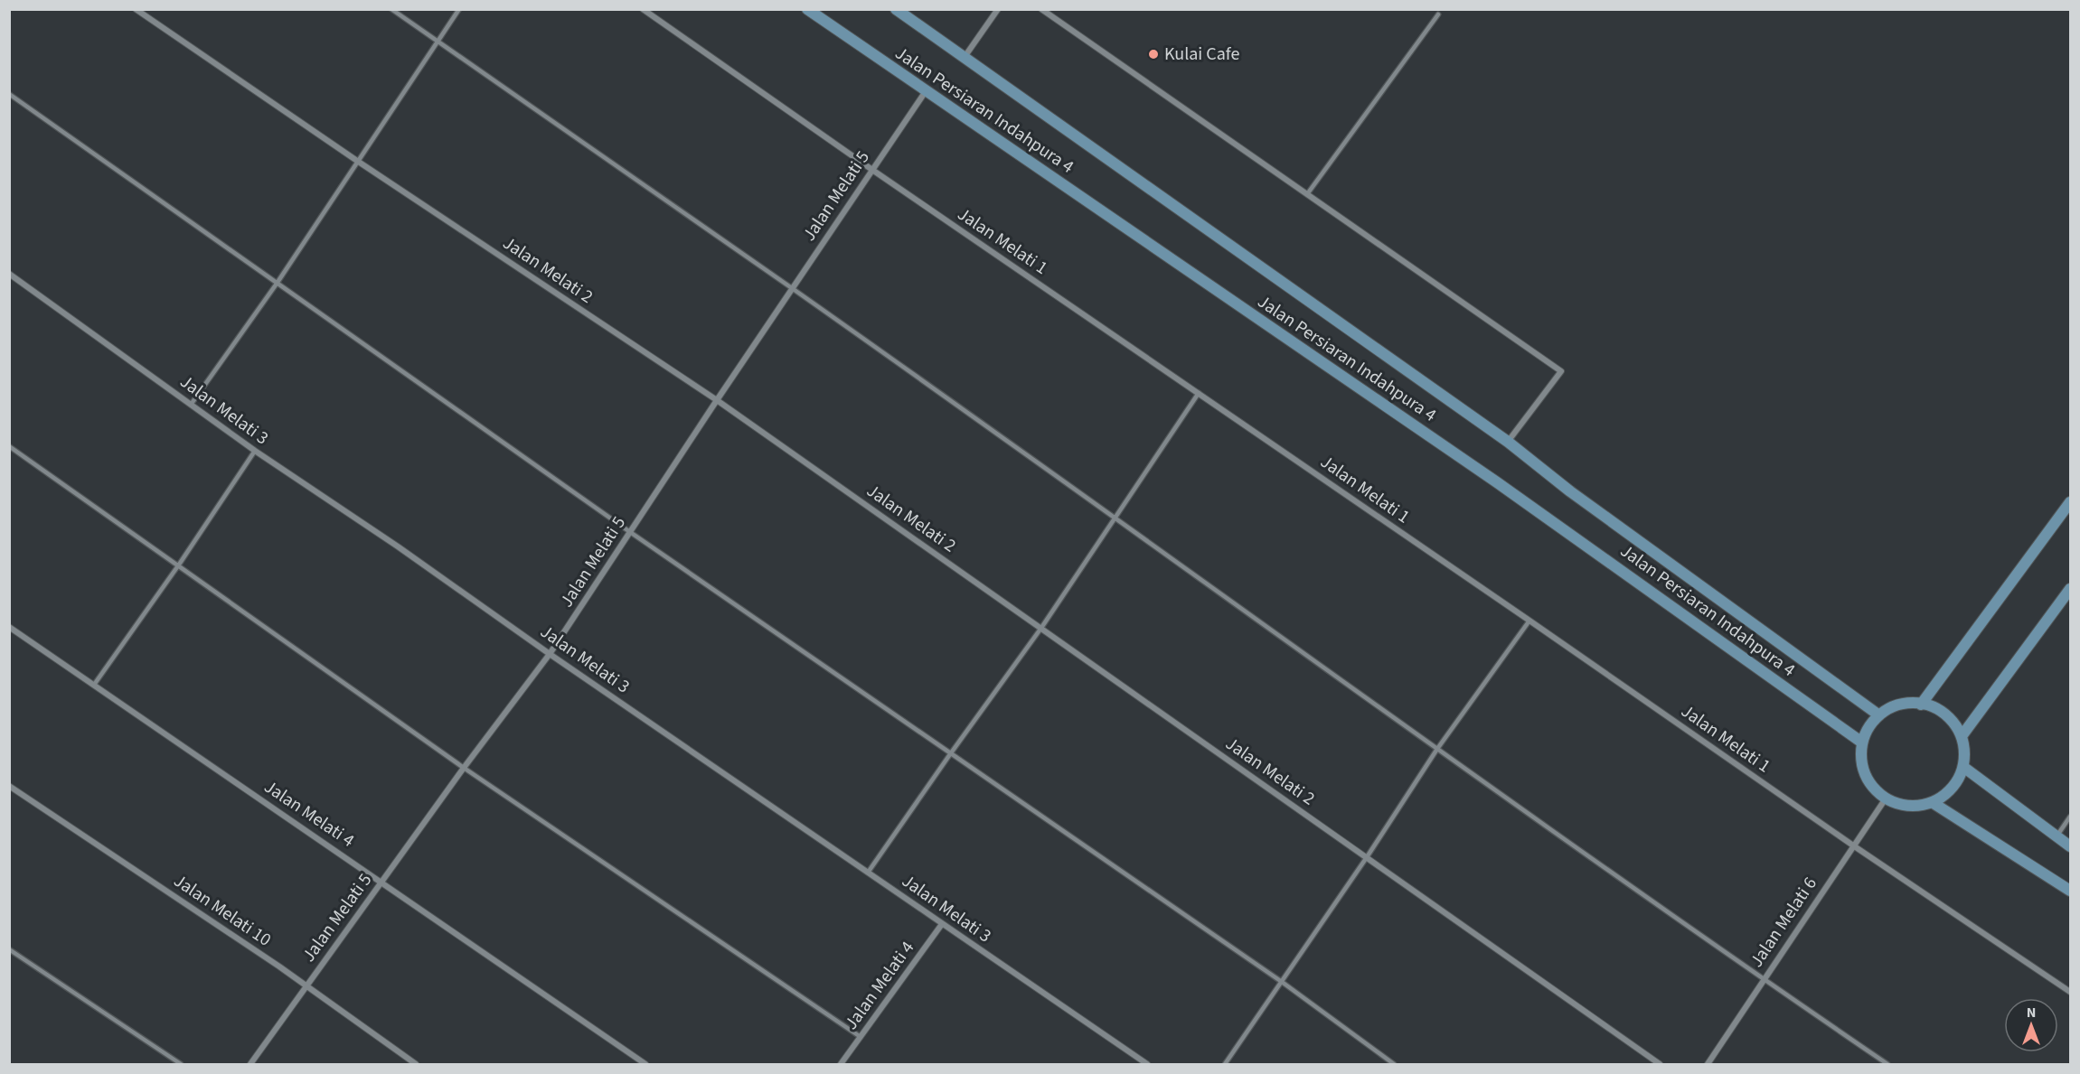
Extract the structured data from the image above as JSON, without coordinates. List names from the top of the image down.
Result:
{
  "streets": {
    "main road": ["Jalan Persiaran Indahpura 4"],
    "street": [
      "Jalan Melati 5",
      "Jalan Melati 1",
      "Jalan Melati 2",
      "Jalan Melati 3",
      "Jalan Melati 4",
      "Jalan Melati 10",
      "Jalan Melati 6"
    ]
  },
  "crossings": [
    ["Jalan Persiaran Indahpura 4", "Jalan Melati 5"],
    ["Jalan Persiaran Indahpura 4", "Jalan Melati 6"],
    ["Jalan Melati 5", "Jalan Melati 1"],
    ["Jalan Melati 5", "Jalan Melati 2"],
    ["Jalan Melati 5", "Jalan Melati 3"],
    ["Jalan Melati 5", "Jalan Melati 4"],
    ["Jalan Melati 5", "Jalan Melati 10"],
    ["Jalan Melati 1", "Jalan Melati 6"],
    ["Jalan Melati 3", "Jalan Melati 4"]
  ],
  "places": ["Kulai Cafe"],
  "north": "top"
}
